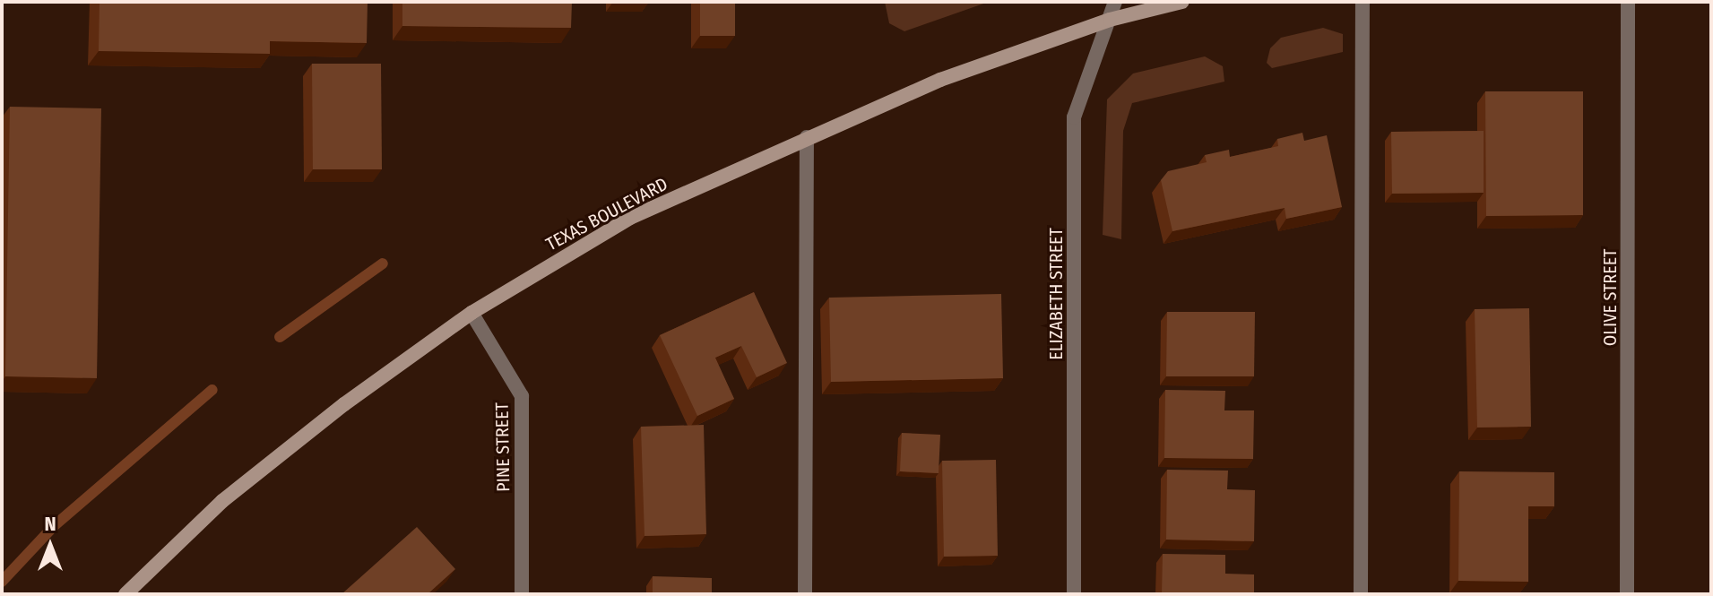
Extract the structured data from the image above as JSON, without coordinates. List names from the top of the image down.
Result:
{
  "streets": {
    "main road": ["TEXAS BOULEVARD"],
    "street": ["ELIZABETH STREET", "OLIVE STREET", "PINE STREET"]
  },
  "crossings": [
    ["TEXAS BOULEVARD", "ELIZABETH STREET"],
    ["TEXAS BOULEVARD", "PINE STREET"]
  ],
  "north": "top"
}
